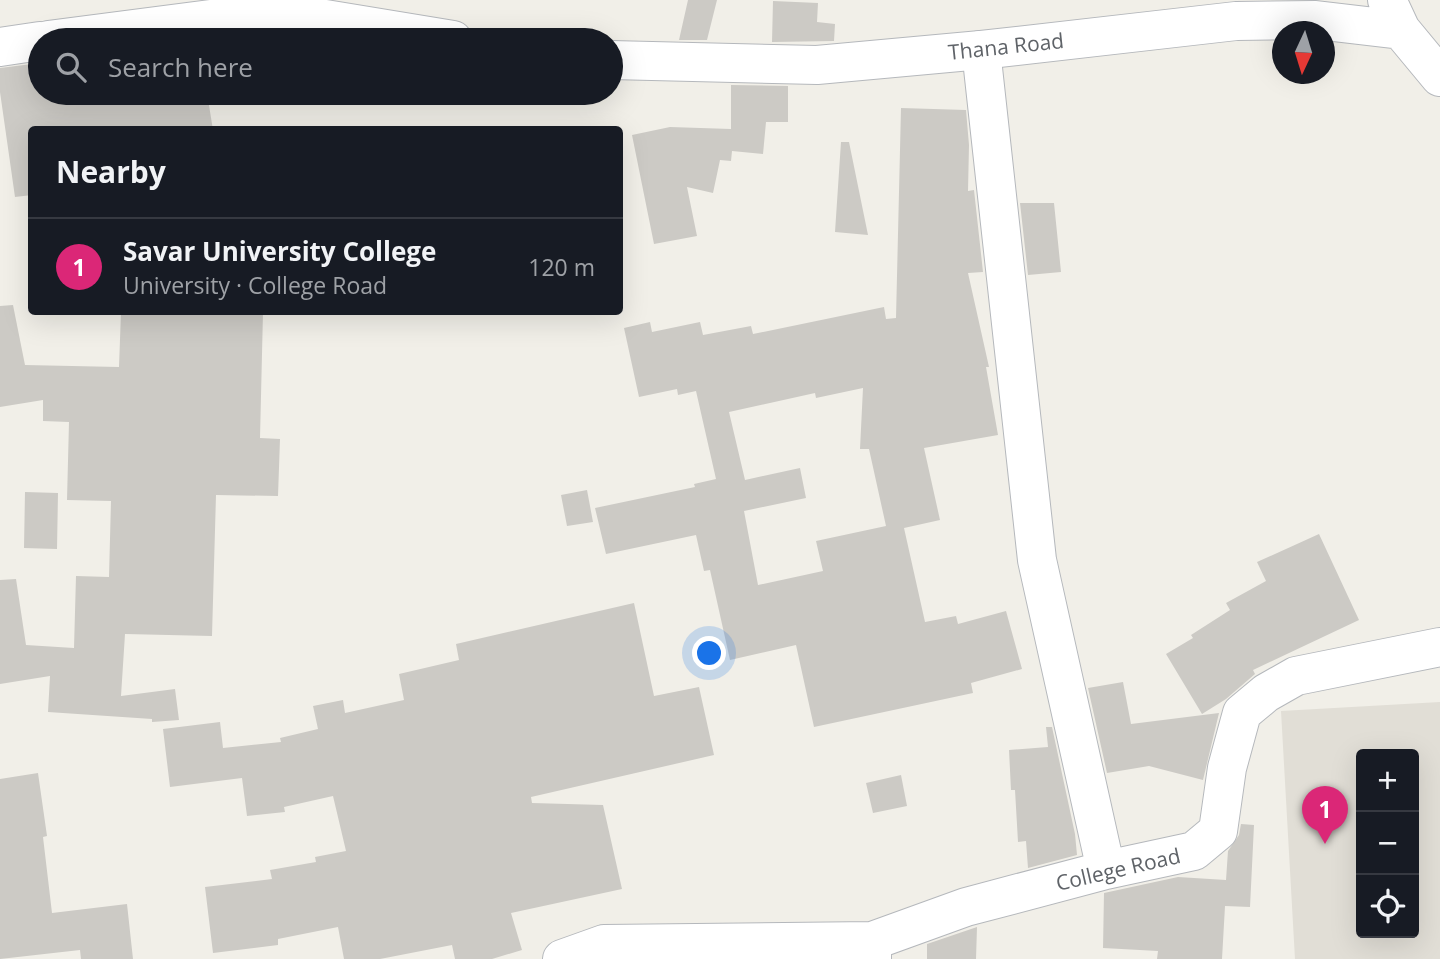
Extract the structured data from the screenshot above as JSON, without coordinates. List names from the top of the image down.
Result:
{
  "streets": {
    "street": ["Thana Road", "College Road"]
  },
  "north": "bottom",
  "page": {
    "search": "Search here",
    "heading": "Nearby",
    "list": [
      {
        "mark": "1",
        "name": "Savar University College",
        "note": "University · College Road",
        "value": "120 m"
      }
    ],
    "map_buttons": ["+", "−"],
    "pins": "1"
  }
}
